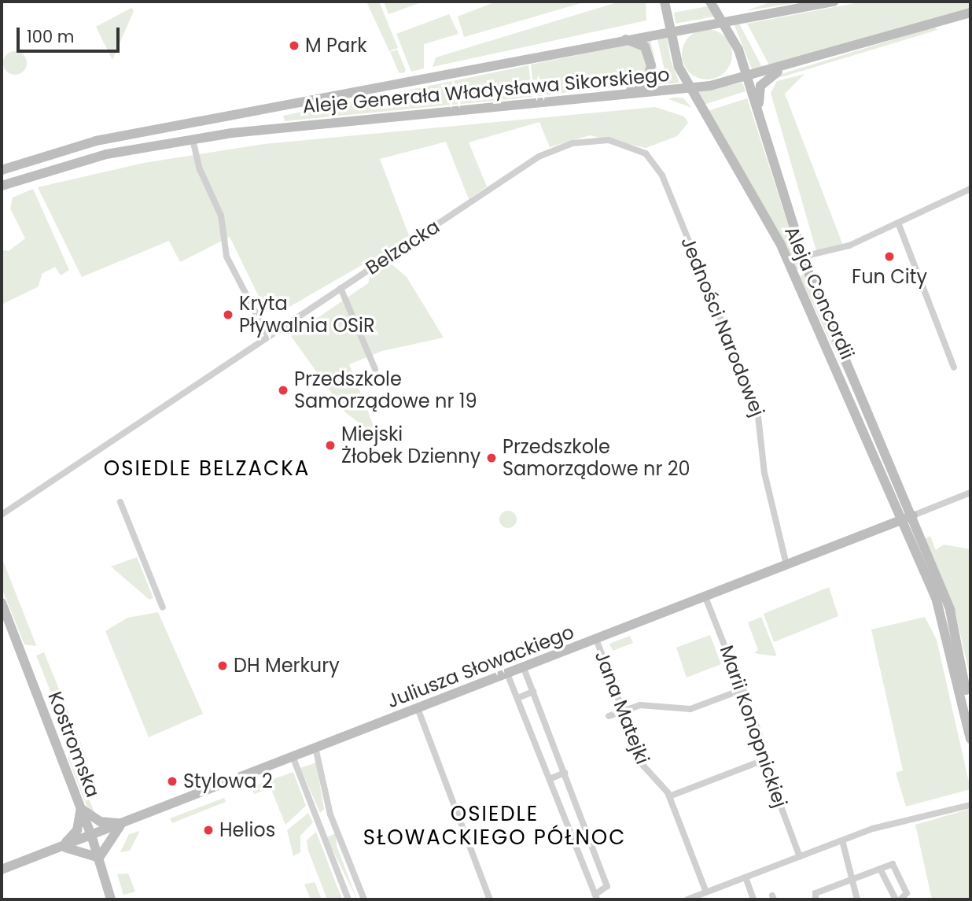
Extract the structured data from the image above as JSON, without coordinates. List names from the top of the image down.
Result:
{
  "streets": {
    "street": [
      "Aleje Generała Władysława Sikorskiego",
      "Belzacka",
      "Aleja Concordii",
      "Jedności Narodowej",
      "Juliusza Słowackiego",
      "Jana Matejki",
      "Marii Konopnickiej",
      "Kostromska"
    ]
  },
  "crossings": [
    ["Aleje Generała Władysława Sikorskiego", "Aleja Concordii"],
    ["Belzacka", "Jedności Narodowej"],
    ["Aleja Concordii", "Juliusza Słowackiego"],
    ["Jedności Narodowej", "Juliusza Słowackiego"],
    ["Juliusza Słowackiego", "Jana Matejki"],
    ["Juliusza Słowackiego", "Marii Konopnickiej"],
    ["Juliusza Słowackiego", "Kostromska"]
  ],
  "districts": ["OSIEDLE BELZACKA", "OSIEDLE SŁOWACKIEGO PÓŁNOC"],
  "places": [
    "M Park",
    "Fun City",
    "Kryta Pływalnia OSiR",
    "Przedszkole Samorządowe nr 19",
    "Miejski Żłobek Dzienny",
    "Przedszkole Samorządowe nr 20",
    "DH Merkury",
    "Stylowa 2",
    "Helios"
  ],
  "scale_bar": "100 m"
}
